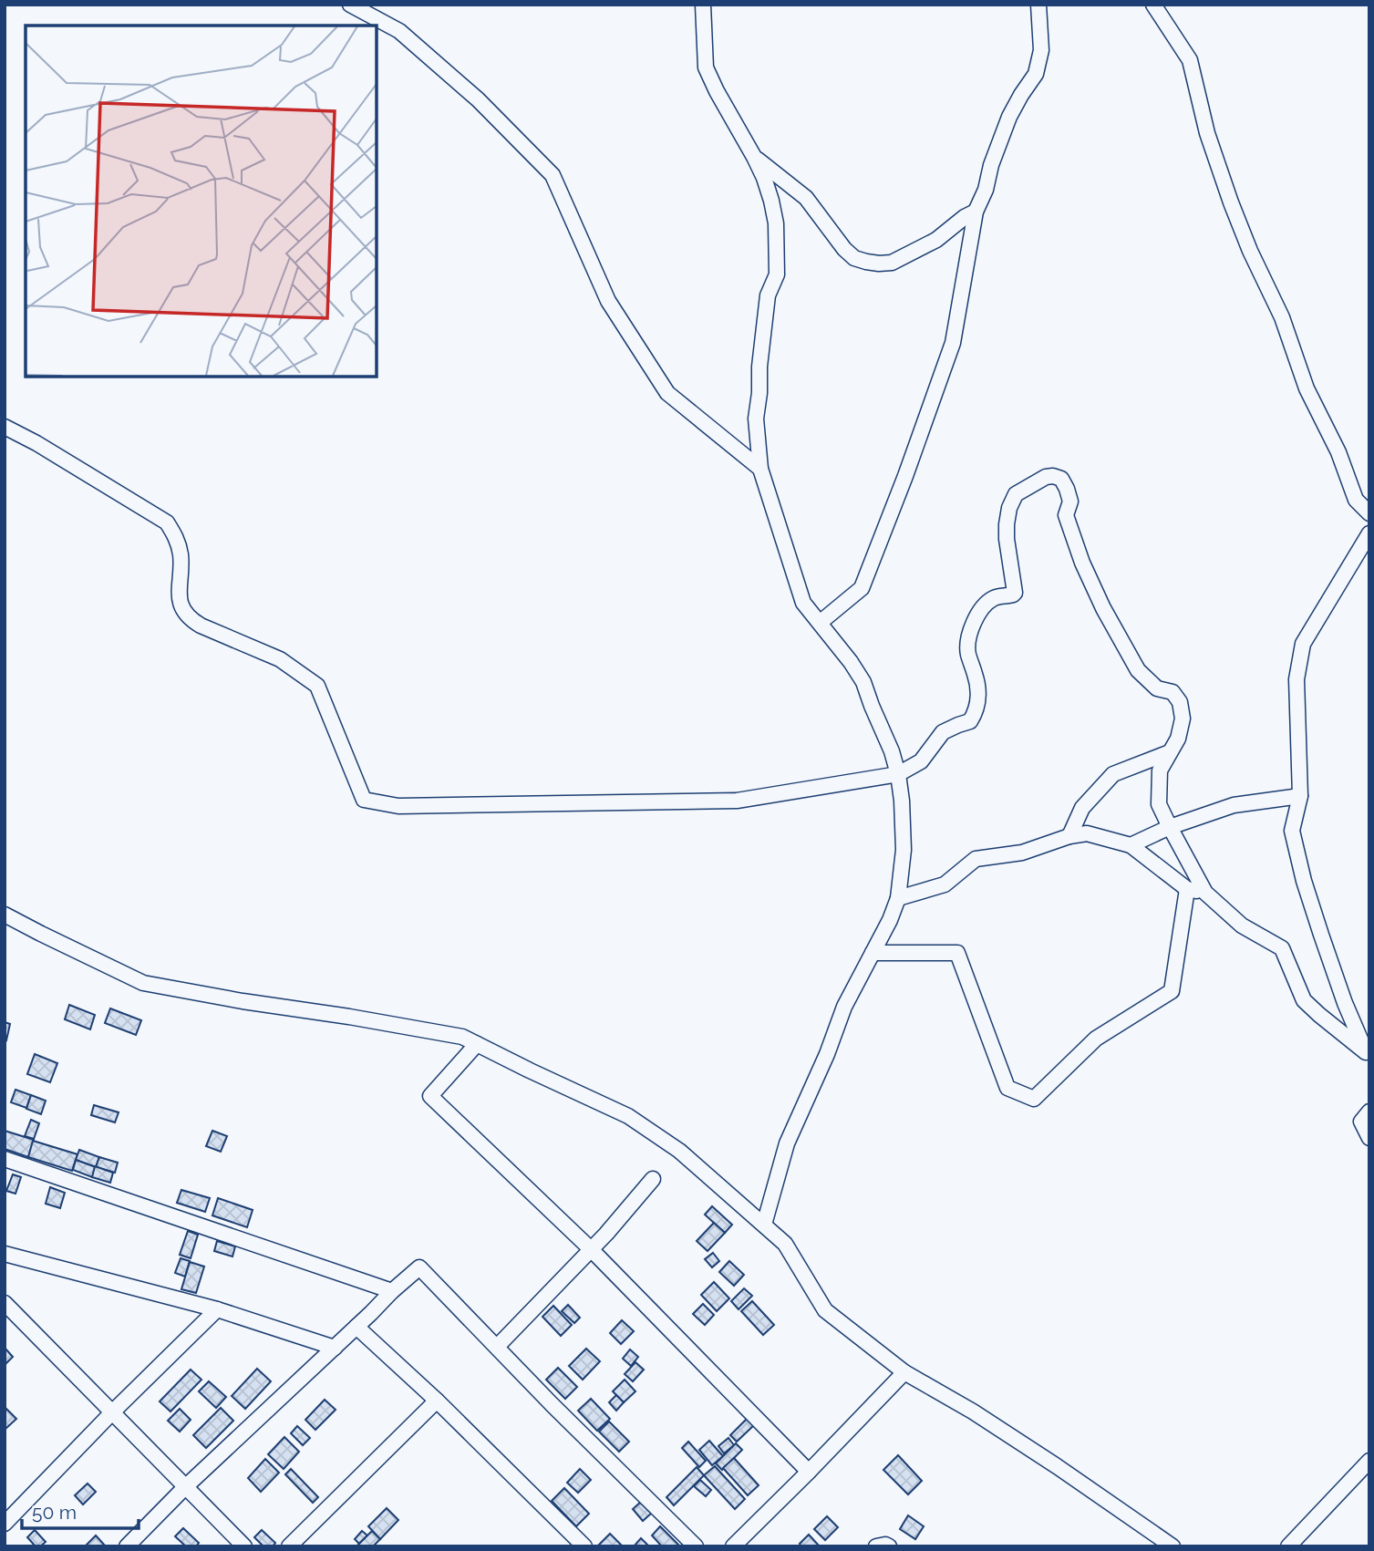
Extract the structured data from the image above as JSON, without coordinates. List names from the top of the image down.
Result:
{
  "scale_bar": "50 m"
}
